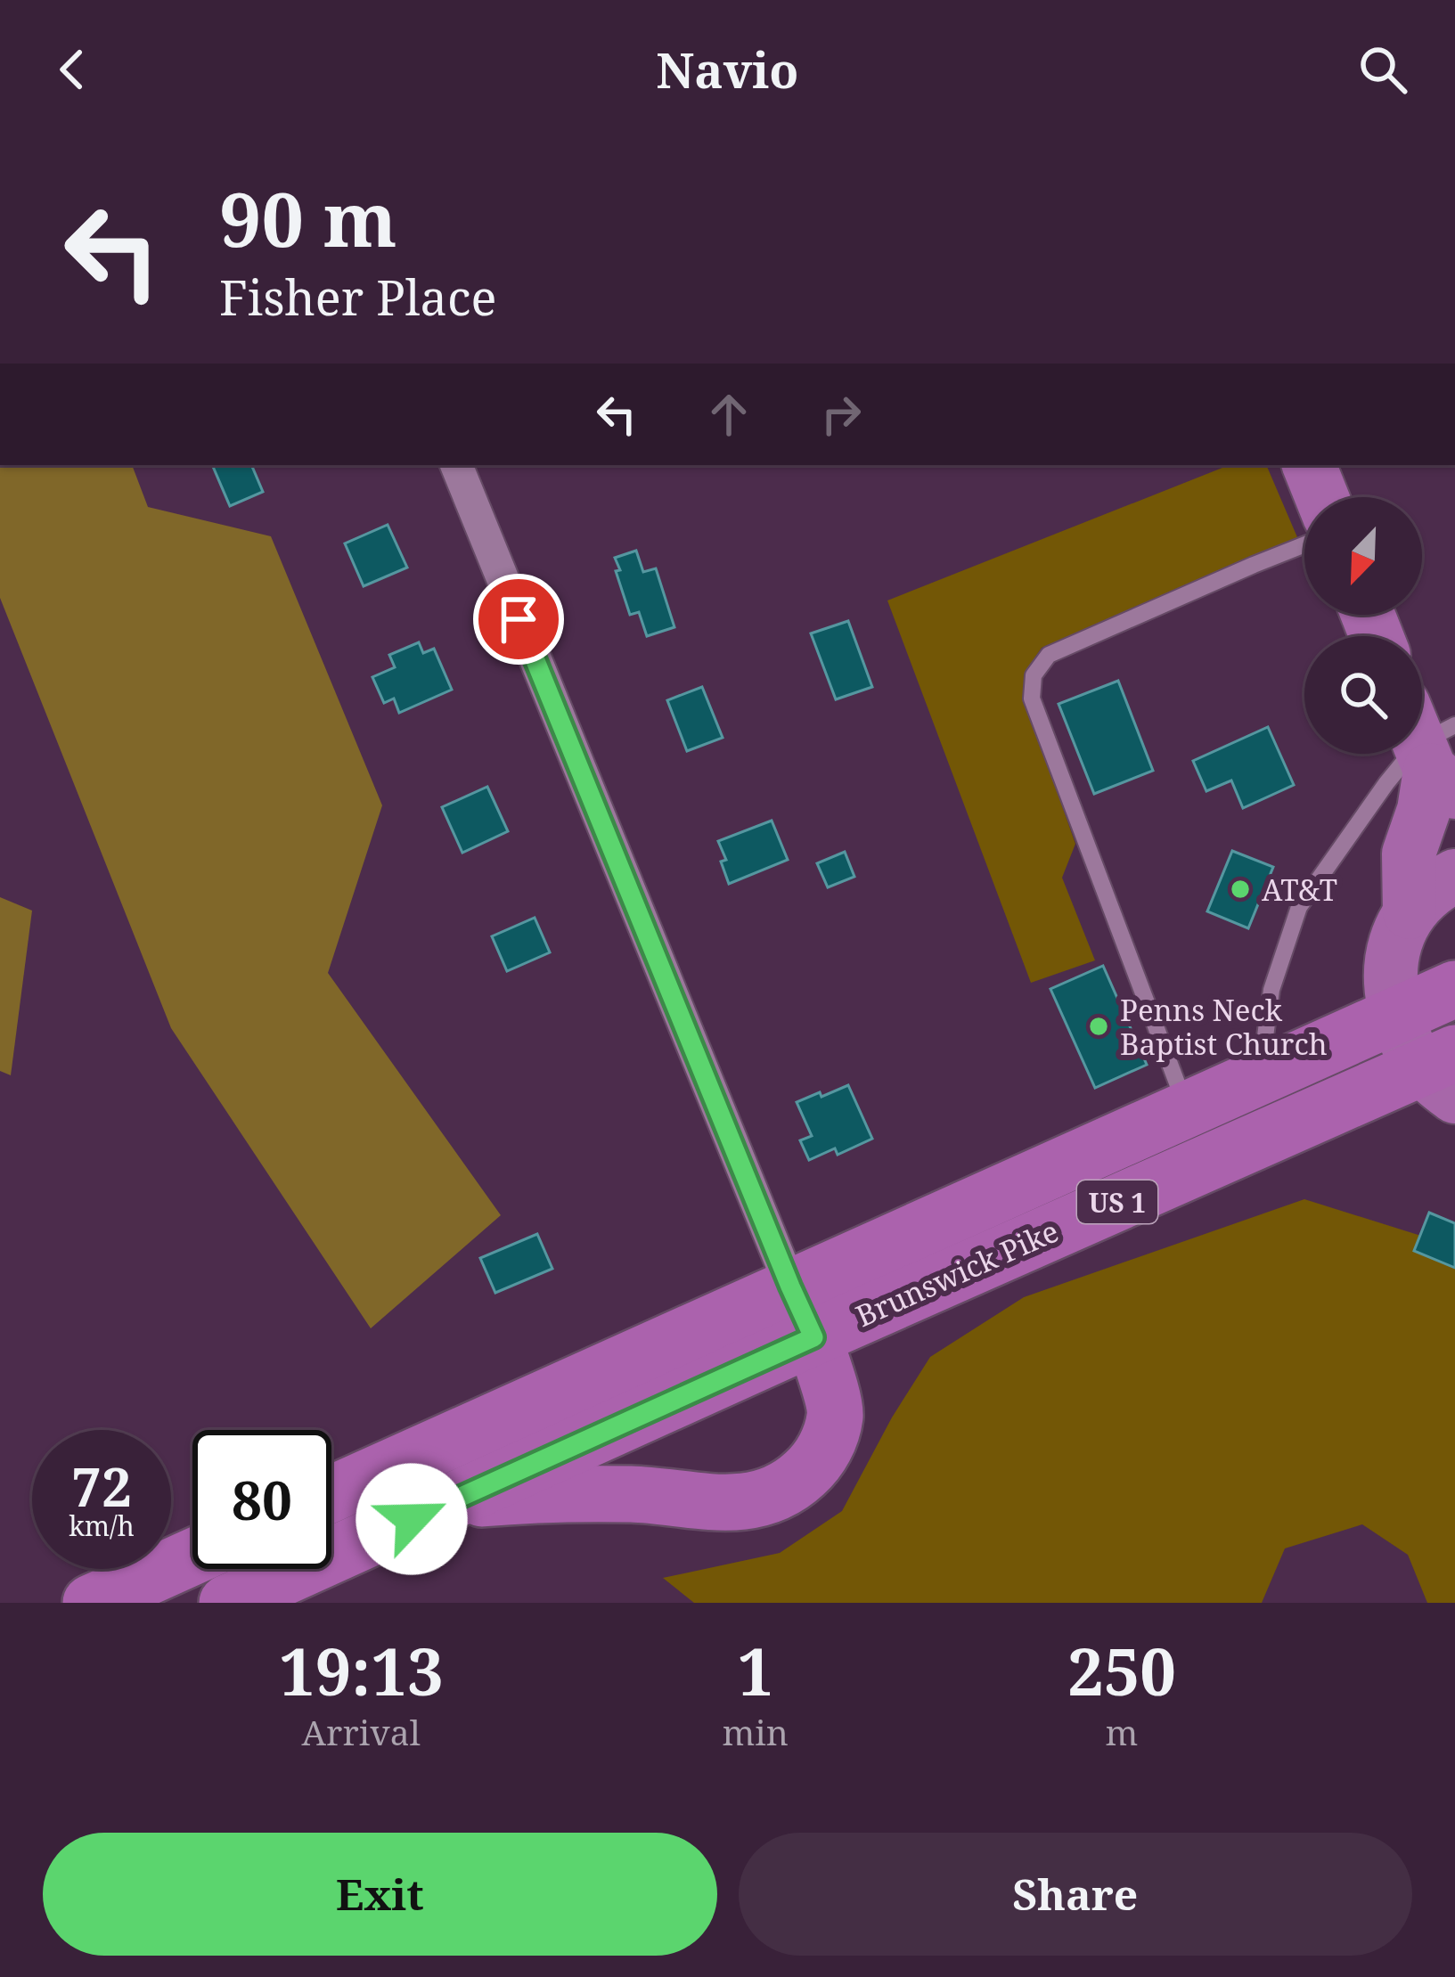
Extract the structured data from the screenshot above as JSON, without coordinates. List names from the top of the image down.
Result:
{
  "streets": {
    "highway": ["US 1", "Brunswick Pike"]
  },
  "places": ["AT&T", "Penns Neck Baptist Church"],
  "north": "bottom left",
  "page": {
    "header": "Navio",
    "turn": ["90 m", "Fisher Place"],
    "speed": "72 km/h",
    "limit": "80",
    "eta": [
      "19:13",
      "Arrival",
      "1",
      "min",
      "250",
      "m"
    ],
    "buttons": ["Exit", "Share"]
  }
}
